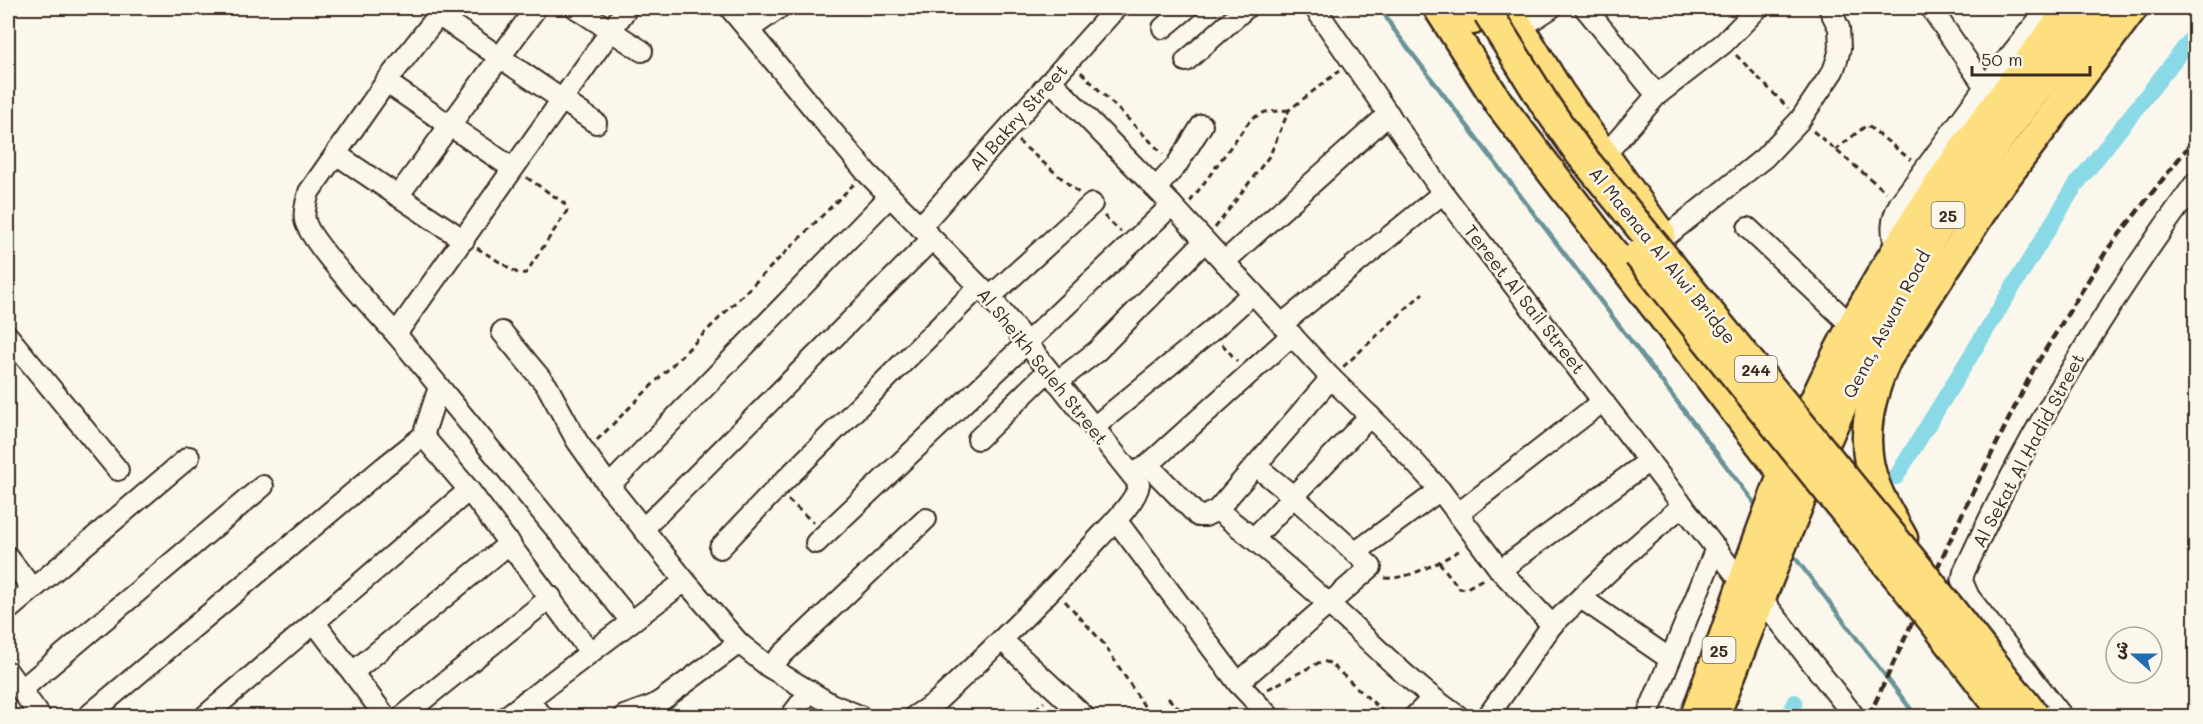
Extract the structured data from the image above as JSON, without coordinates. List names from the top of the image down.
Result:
{
  "streets": {
    "highway": [
      "25",
      "Al Maenaa Al Alwi Bridge",
      "Qena, Aswan Road",
      "244"
    ],
    "street": [
      "Al Bakry Street",
      "Tereet Al Sail Street",
      "Al Sheikh Saleh Street",
      "Al Sekat Al Hadid Street"
    ]
  },
  "crossings": [
    ["Al Bakry Street", "Al Sheikh Saleh Street"],
    ["25", "Tereet Al Sail Street"],
    ["25", "Qena, Aswan Road"]
  ],
  "scale_bar": "50 m",
  "north": "left"
}
